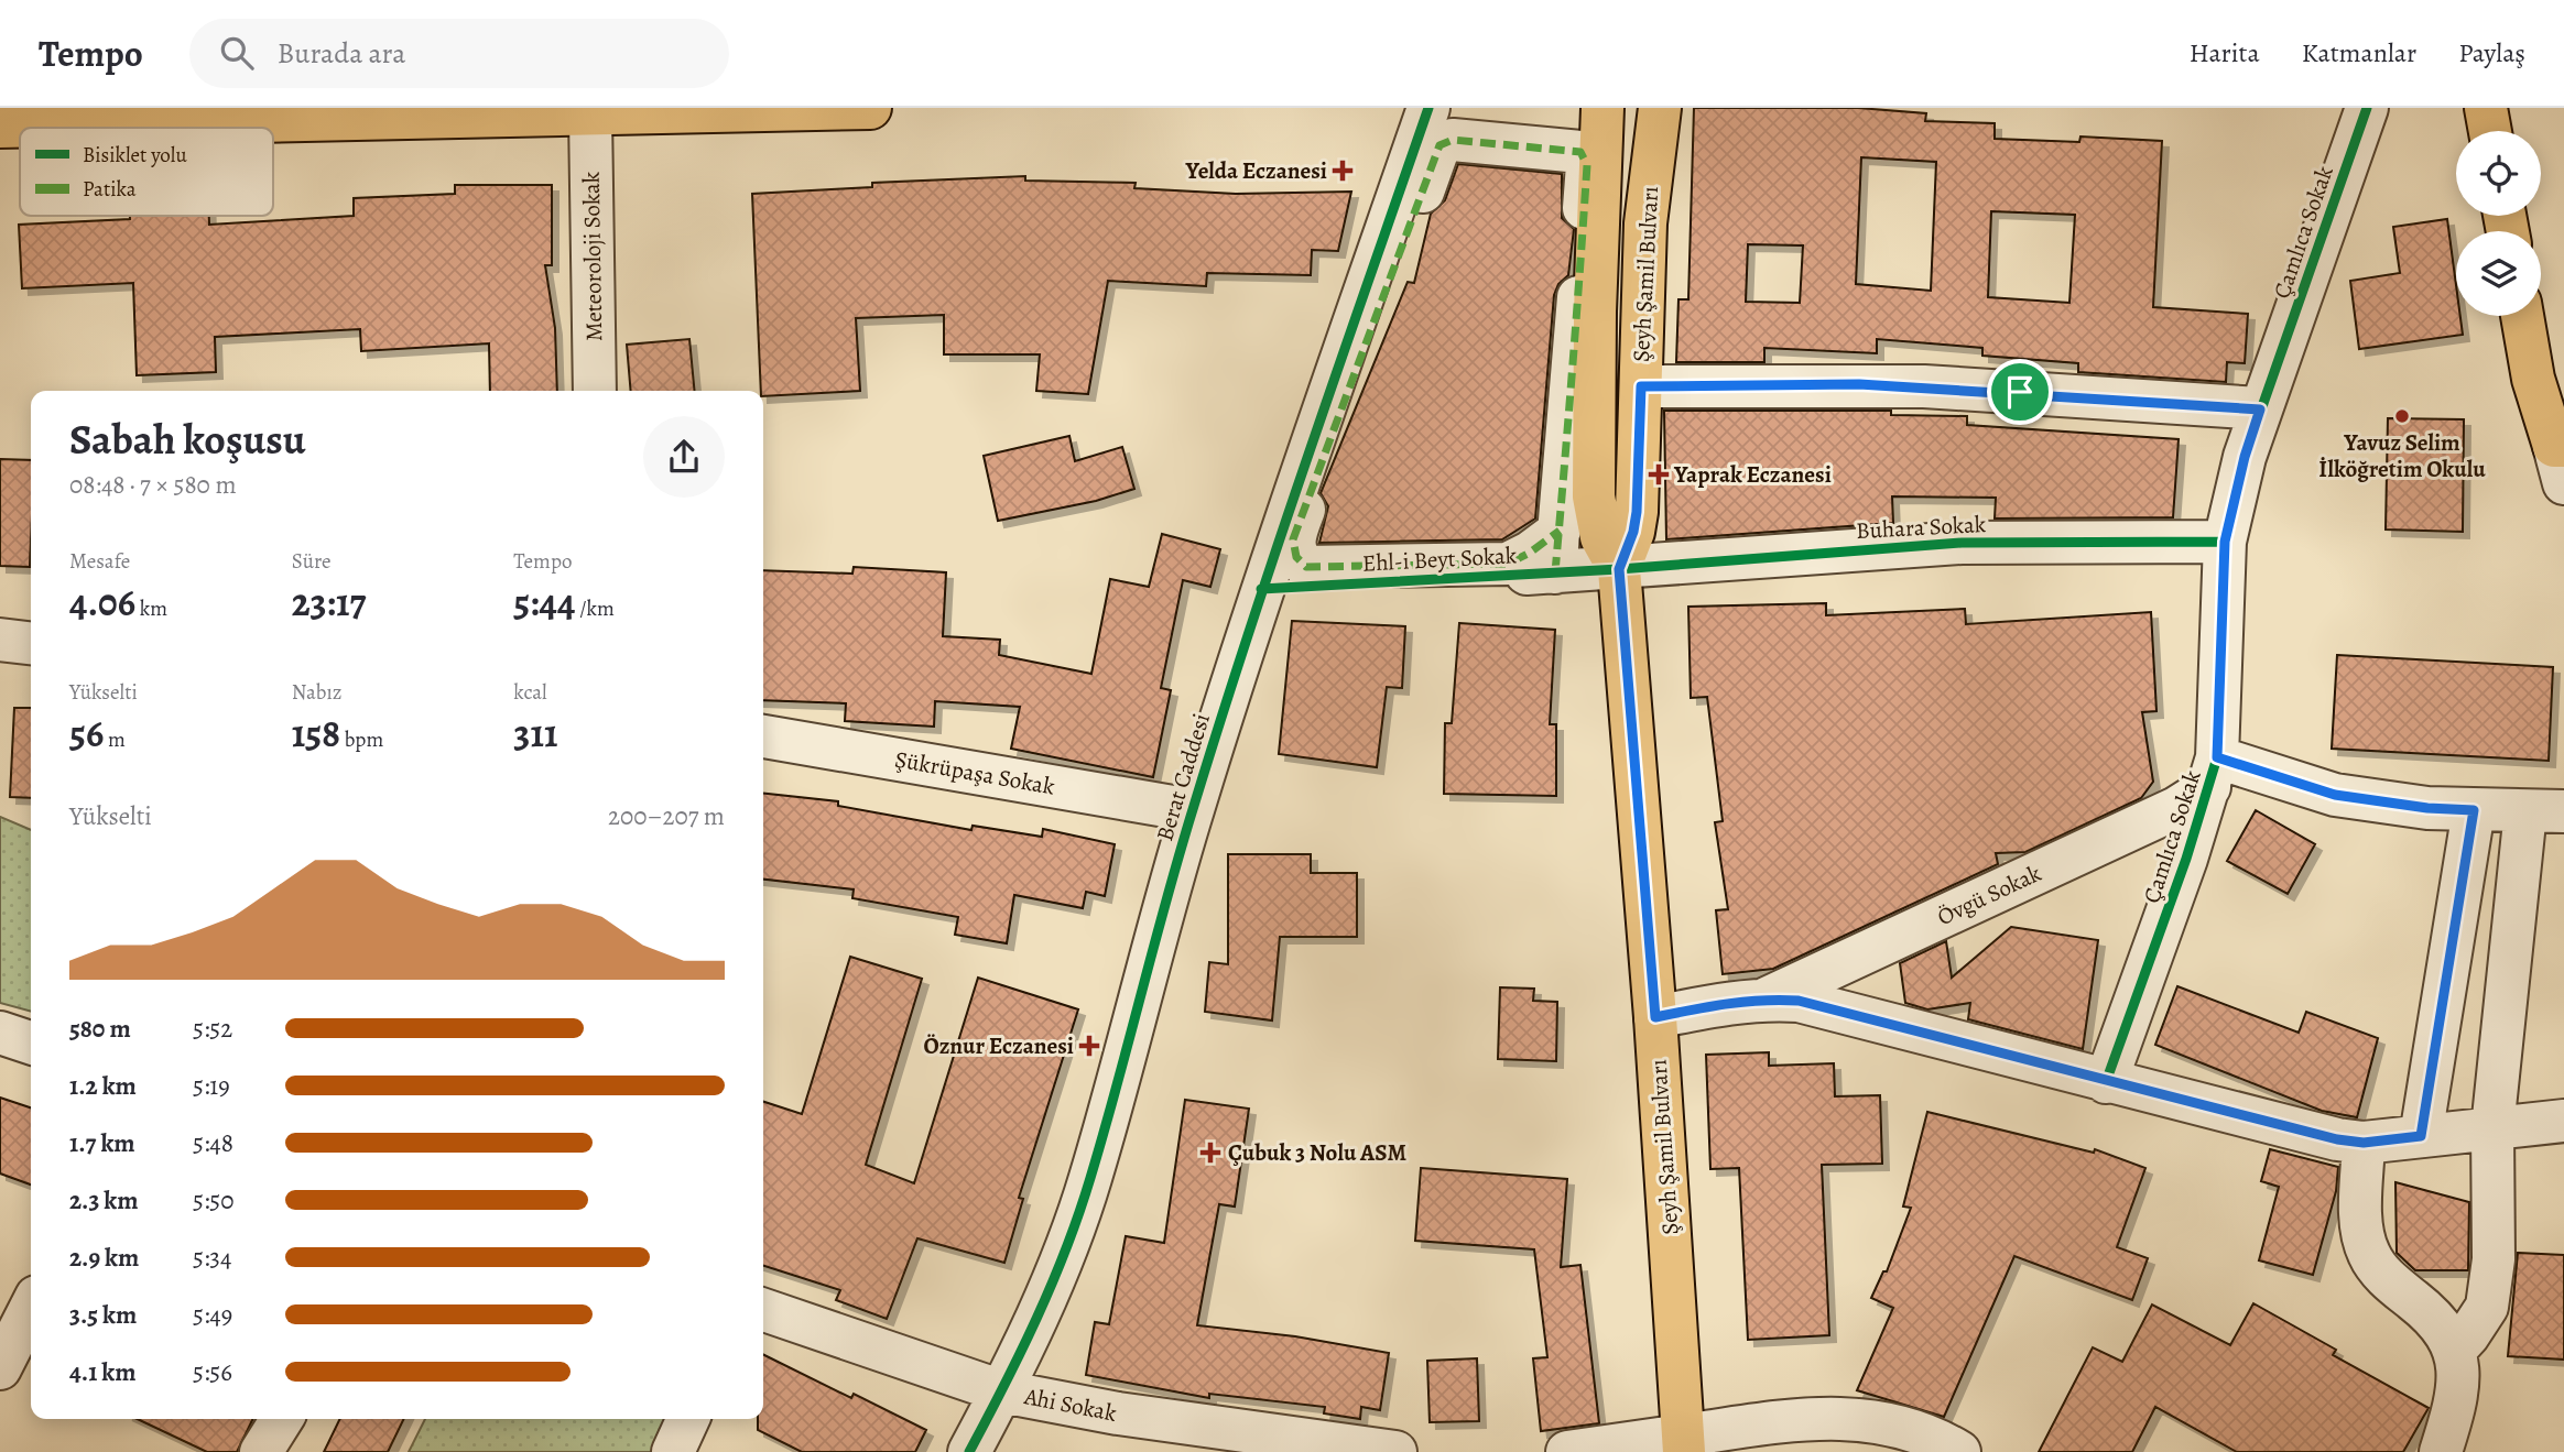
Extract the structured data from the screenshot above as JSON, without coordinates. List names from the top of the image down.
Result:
{
  "streets": {
    "main road": ["Şeyh Şamil Bulvarı"],
    "street": [
      "Çamlıca Sokak",
      "Meteoroloji Sokak",
      "Buhara Sokak",
      "Ehl-i Beyt Sokak",
      "Şükrüpaşa Sokak",
      "Berat Caddesi",
      "Övgü Sokak",
      "Ahi Sokak"
    ]
  },
  "crossings": [
    ["Çamlıca Sokak", "Buhara Sokak"],
    ["Çamlıca Sokak", "Övgü Sokak"],
    ["Şeyh Şamil Bulvarı", "Buhara Sokak"],
    ["Şeyh Şamil Bulvarı", "Ehl-i Beyt Sokak"],
    ["Buhara Sokak", "Ehl-i Beyt Sokak"],
    ["Ehl-i Beyt Sokak", "Berat Caddesi"],
    ["Şükrüpaşa Sokak", "Berat Caddesi"],
    ["Berat Caddesi", "Ahi Sokak"]
  ],
  "places": {
    "health": [
      "Yelda Eczanesi",
      "Yaprak Eczanesi",
      "Öznur Eczanesi",
      "Çubuk 3 Nolu ASM"
    ],
    "other": ["Yavuz Selim İlköğretim Okulu"]
  },
  "legend": ["Bisiklet yolu", "Patika"],
  "page": {
    "header": "Tempo",
    "search": "Burada ara",
    "nav": ["Harita", "Katmanlar", "Paylaş"],
    "heading": ["Sabah koşusu", "08:48 · 7 × 580 m"],
    "stats": [
      ["Mesafe", "4.06 km"],
      ["Süre", "23:17"],
      ["Tempo", "5:44 /km"],
      ["Yükselti", "56 m"],
      ["Nabız", "158 bpm"],
      ["kcal", "311"]
    ],
    "chart": ["Yükselti", "200–207 m"],
    "list": [
      {
        "name": "580 m",
        "note": "5:52"
      },
      {
        "name": "1.2 km",
        "note": "5:19"
      },
      {
        "name": "1.7 km",
        "note": "5:48"
      },
      {
        "name": "2.3 km",
        "note": "5:50"
      },
      {
        "name": "2.9 km",
        "note": "5:34"
      },
      {
        "name": "3.5 km",
        "note": "5:49"
      },
      {
        "name": "4.1 km",
        "note": "5:56"
      }
    ]
  }
}
